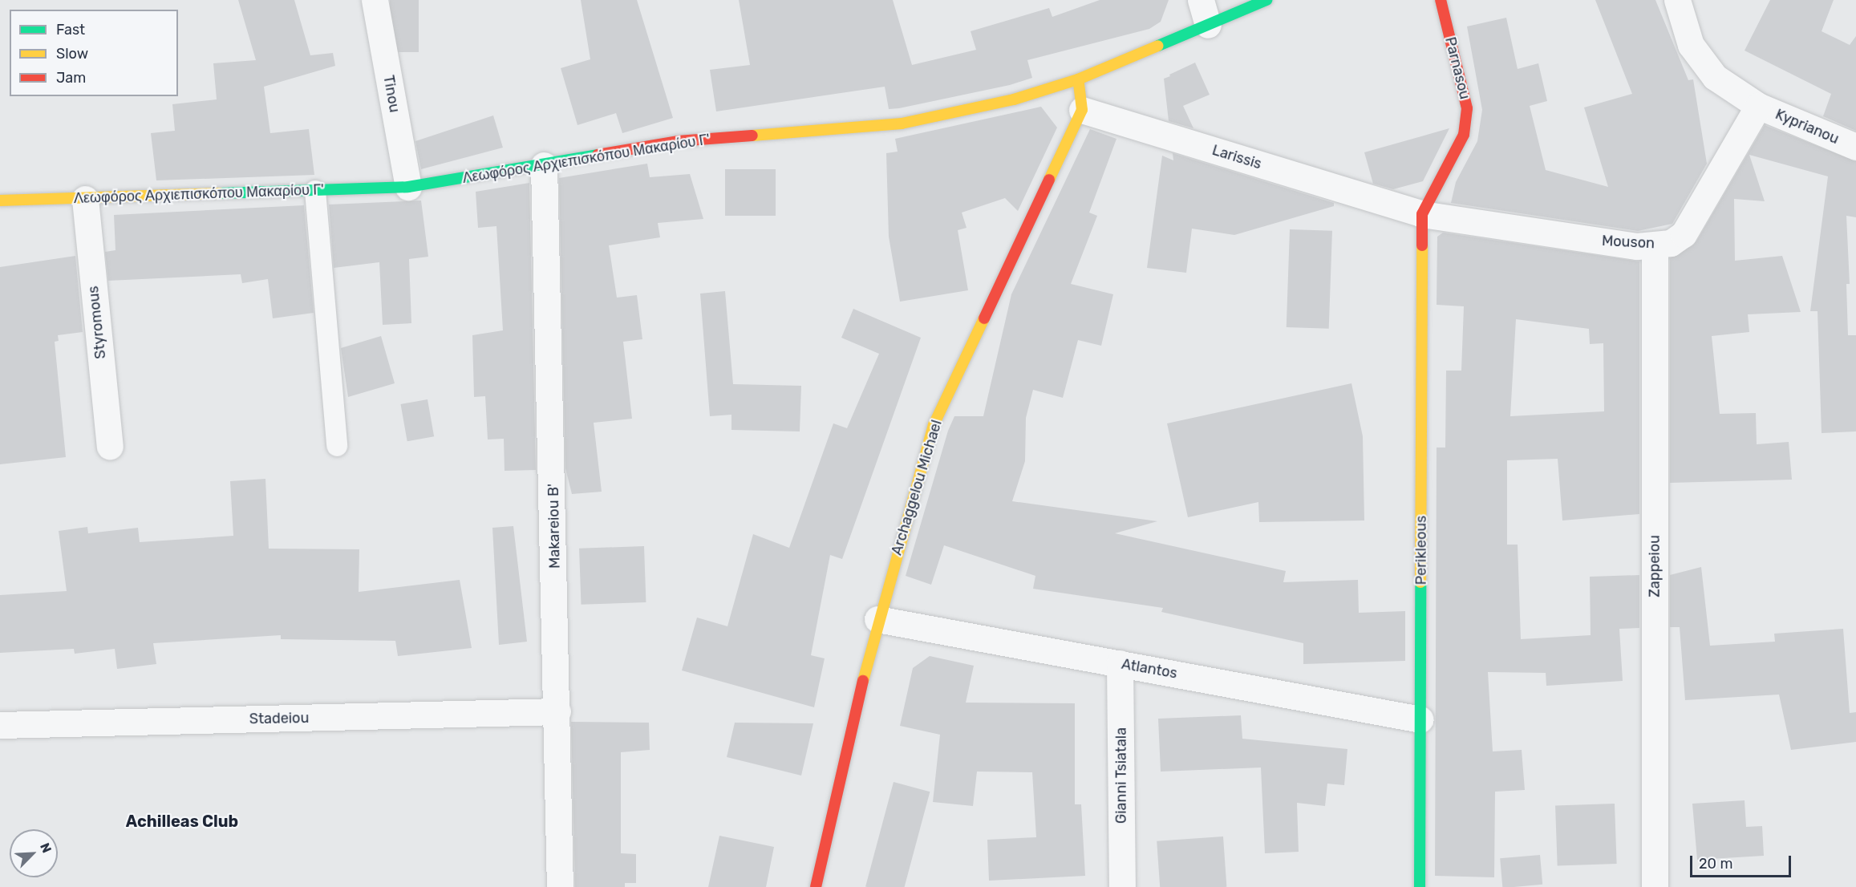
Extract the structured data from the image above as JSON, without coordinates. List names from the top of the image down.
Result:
{
  "streets": {
    "street": [
      "Parnasou",
      "Tinou",
      "Kyprianou",
      "Larissis",
      "Λεωφόρος Αρχιεπισκόπου Μακαρίου Γ'",
      "Mouson",
      "Styromous",
      "Archaggelou Michael",
      "Makareiou B'",
      "Perikleous",
      "Zappeiou",
      "Atlantos",
      "Stadeiou",
      "Gianni Tsiatala"
    ]
  },
  "crossings": [
    ["Parnasou", "Larissis"],
    ["Parnasou", "Mouson"],
    ["Parnasou", "Perikleous"],
    ["Tinou", "Λεωφόρος Αρχιεπισκόπου Μακαρίου Γ'"],
    ["Kyprianou", "Mouson"],
    ["Larissis", "Mouson"],
    ["Larissis", "Archaggelou Michael"],
    ["Larissis", "Perikleous"],
    ["Λεωφόρος Αρχιεπισκόπου Μακαρίου Γ'", "Styromous"],
    ["Λεωφόρος Αρχιεπισκόπου Μακαρίου Γ'", "Makareiou B'"],
    ["Mouson", "Perikleous"],
    ["Mouson", "Zappeiou"],
    ["Archaggelou Michael", "Atlantos"],
    ["Makareiou B'", "Stadeiou"],
    ["Perikleous", "Atlantos"],
    ["Atlantos", "Gianni Tsiatala"]
  ],
  "districts": ["Achilleas Club"],
  "legend": ["Fast", "Slow", "Jam"],
  "scale_bar": "20 m",
  "north": "top right"
}
